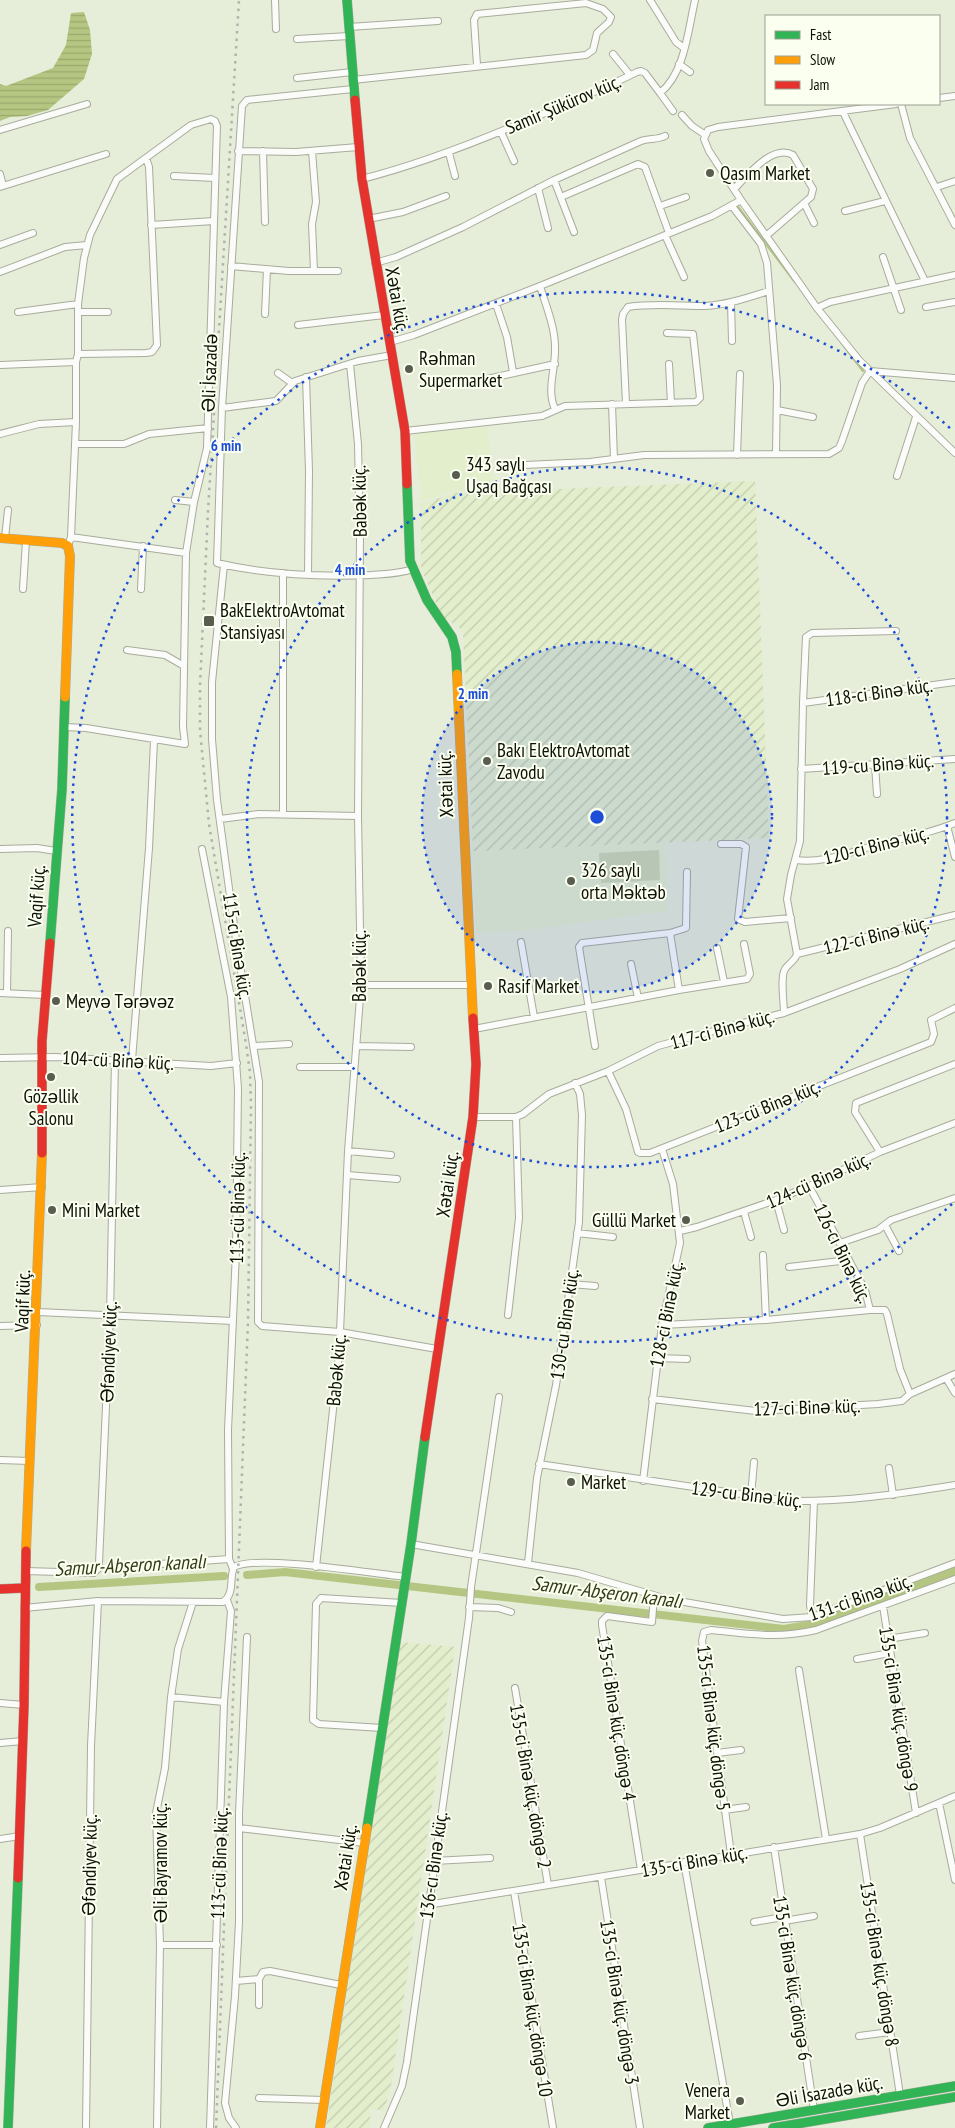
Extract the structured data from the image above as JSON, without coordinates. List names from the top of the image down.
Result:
{
  "streets": {
    "street": [
      "Samir Şükürov küç.",
      "Xətai küç.",
      "Əli İsazadə",
      "Babək küç.",
      "118-ci Binə küç.",
      "119-cu Binə küç.",
      "120-ci Binə küç.",
      "Vaqif küç.",
      "122-ci Binə küç.",
      "115-ci Binə küç.",
      "117-ci Binə küç.",
      "104-cü Binə küç.",
      "123-cü Binə küç.",
      "124-cü Binə küç.",
      "113-cü Binə küç.",
      "126-cı Binə küç.",
      "128-ci Binə küç.",
      "130-cu Binə küç.",
      "Əfəndiyev küç.",
      "127-ci Binə küç.",
      "129-cu Binə küç.",
      "131-ci Binə küç.",
      "135-ci Binə küç. döngə 9",
      "135-ci Binə küç. döngə 4",
      "135-ci Binə küç. döngə 5",
      "135-ci Binə küç. döngə 2",
      "135-ci Binə küç.",
      "Əli Bayramov küç.",
      "136-cı Binə küç.",
      "135-ci Binə küç. döngə 8",
      "135-ci Binə küç. döngə 6",
      "135-ci Binə küç. döngə 3",
      "135-ci Binə küç. döngə 10",
      "Əli İsazadə küç."
    ]
  },
  "crossings": [
    ["Samir Şükürov küç.", "Xətai küç."],
    ["Xətai küç.", "131-ci Binə küç."],
    ["Babək küç.", "115-ci Binə küç."],
    ["Vaqif küç.", "104-cü Binə küç."],
    ["Vaqif küç.", "Əfəndiyev küç."],
    ["122-ci Binə küç.", "117-ci Binə küç."],
    ["117-ci Binə küç.", "123-cü Binə küç."],
    ["117-ci Binə küç.", "130-cu Binə küç."],
    ["104-cü Binə küç.", "113-cü Binə küç."],
    ["104-cü Binə küç.", "Əfəndiyev küç."],
    ["123-cü Binə küç.", "128-ci Binə küç."],
    ["124-cü Binə küç.", "126-cı Binə küç."],
    ["124-cü Binə küç.", "128-ci Binə küç."],
    ["126-cı Binə küç.", "127-ci Binə küç."],
    ["128-ci Binə küç.", "127-ci Binə küç."],
    ["128-ci Binə küç.", "129-cu Binə küç."],
    ["130-cu Binə küç.", "129-cu Binə küç."],
    ["130-cu Binə küç.", "131-ci Binə küç."],
    ["131-ci Binə küç.", "135-ci Binə küç. döngə 4"],
    ["131-ci Binə küç.", "136-cı Binə küç."],
    ["135-ci Binə küç. döngə 9", "135-ci Binə küç. döngə 5"],
    ["135-ci Binə küç. döngə 9", "135-ci Binə küç."],
    ["135-ci Binə küç. döngə 4", "135-ci Binə küç."],
    ["135-ci Binə küç. döngə 5", "135-ci Binə küç."],
    ["135-ci Binə küç. döngə 2", "135-ci Binə küç."],
    ["135-ci Binə küç.", "136-cı Binə küç."],
    ["135-ci Binə küç.", "135-ci Binə küç. döngə 8"],
    ["135-ci Binə küç.", "135-ci Binə küç. döngə 6"],
    ["135-ci Binə küç.", "135-ci Binə küç. döngə 3"],
    ["135-ci Binə küç.", "135-ci Binə küç. döngə 10"],
    ["135-ci Binə küç. döngə 8", "Əli İsazadə küç."],
    ["135-ci Binə küç. döngə 6", "Əli İsazadə küç."]
  ],
  "water": ["Samur-Abşeron kanalı"],
  "places": {
    "other": [
      "Qasım Market",
      "Rəhman Supermarket",
      "343 saylı Uşaq Bağçası",
      "Bakı ElektroAvtomat Zavodu",
      "326 saylı orta Məktəb",
      "Rasif Market",
      "Meyvə Tərəvəz",
      "Gözəllik Salonu",
      "Mini Market",
      "Güllü Market",
      "Market",
      "Venera Market"
    ],
    "transit": ["BakElektroAvtomat Stansiyası"]
  },
  "legend": ["Fast", "Slow", "Jam"],
  "rings": ["6 min", "4 min", "2 min"]
}
